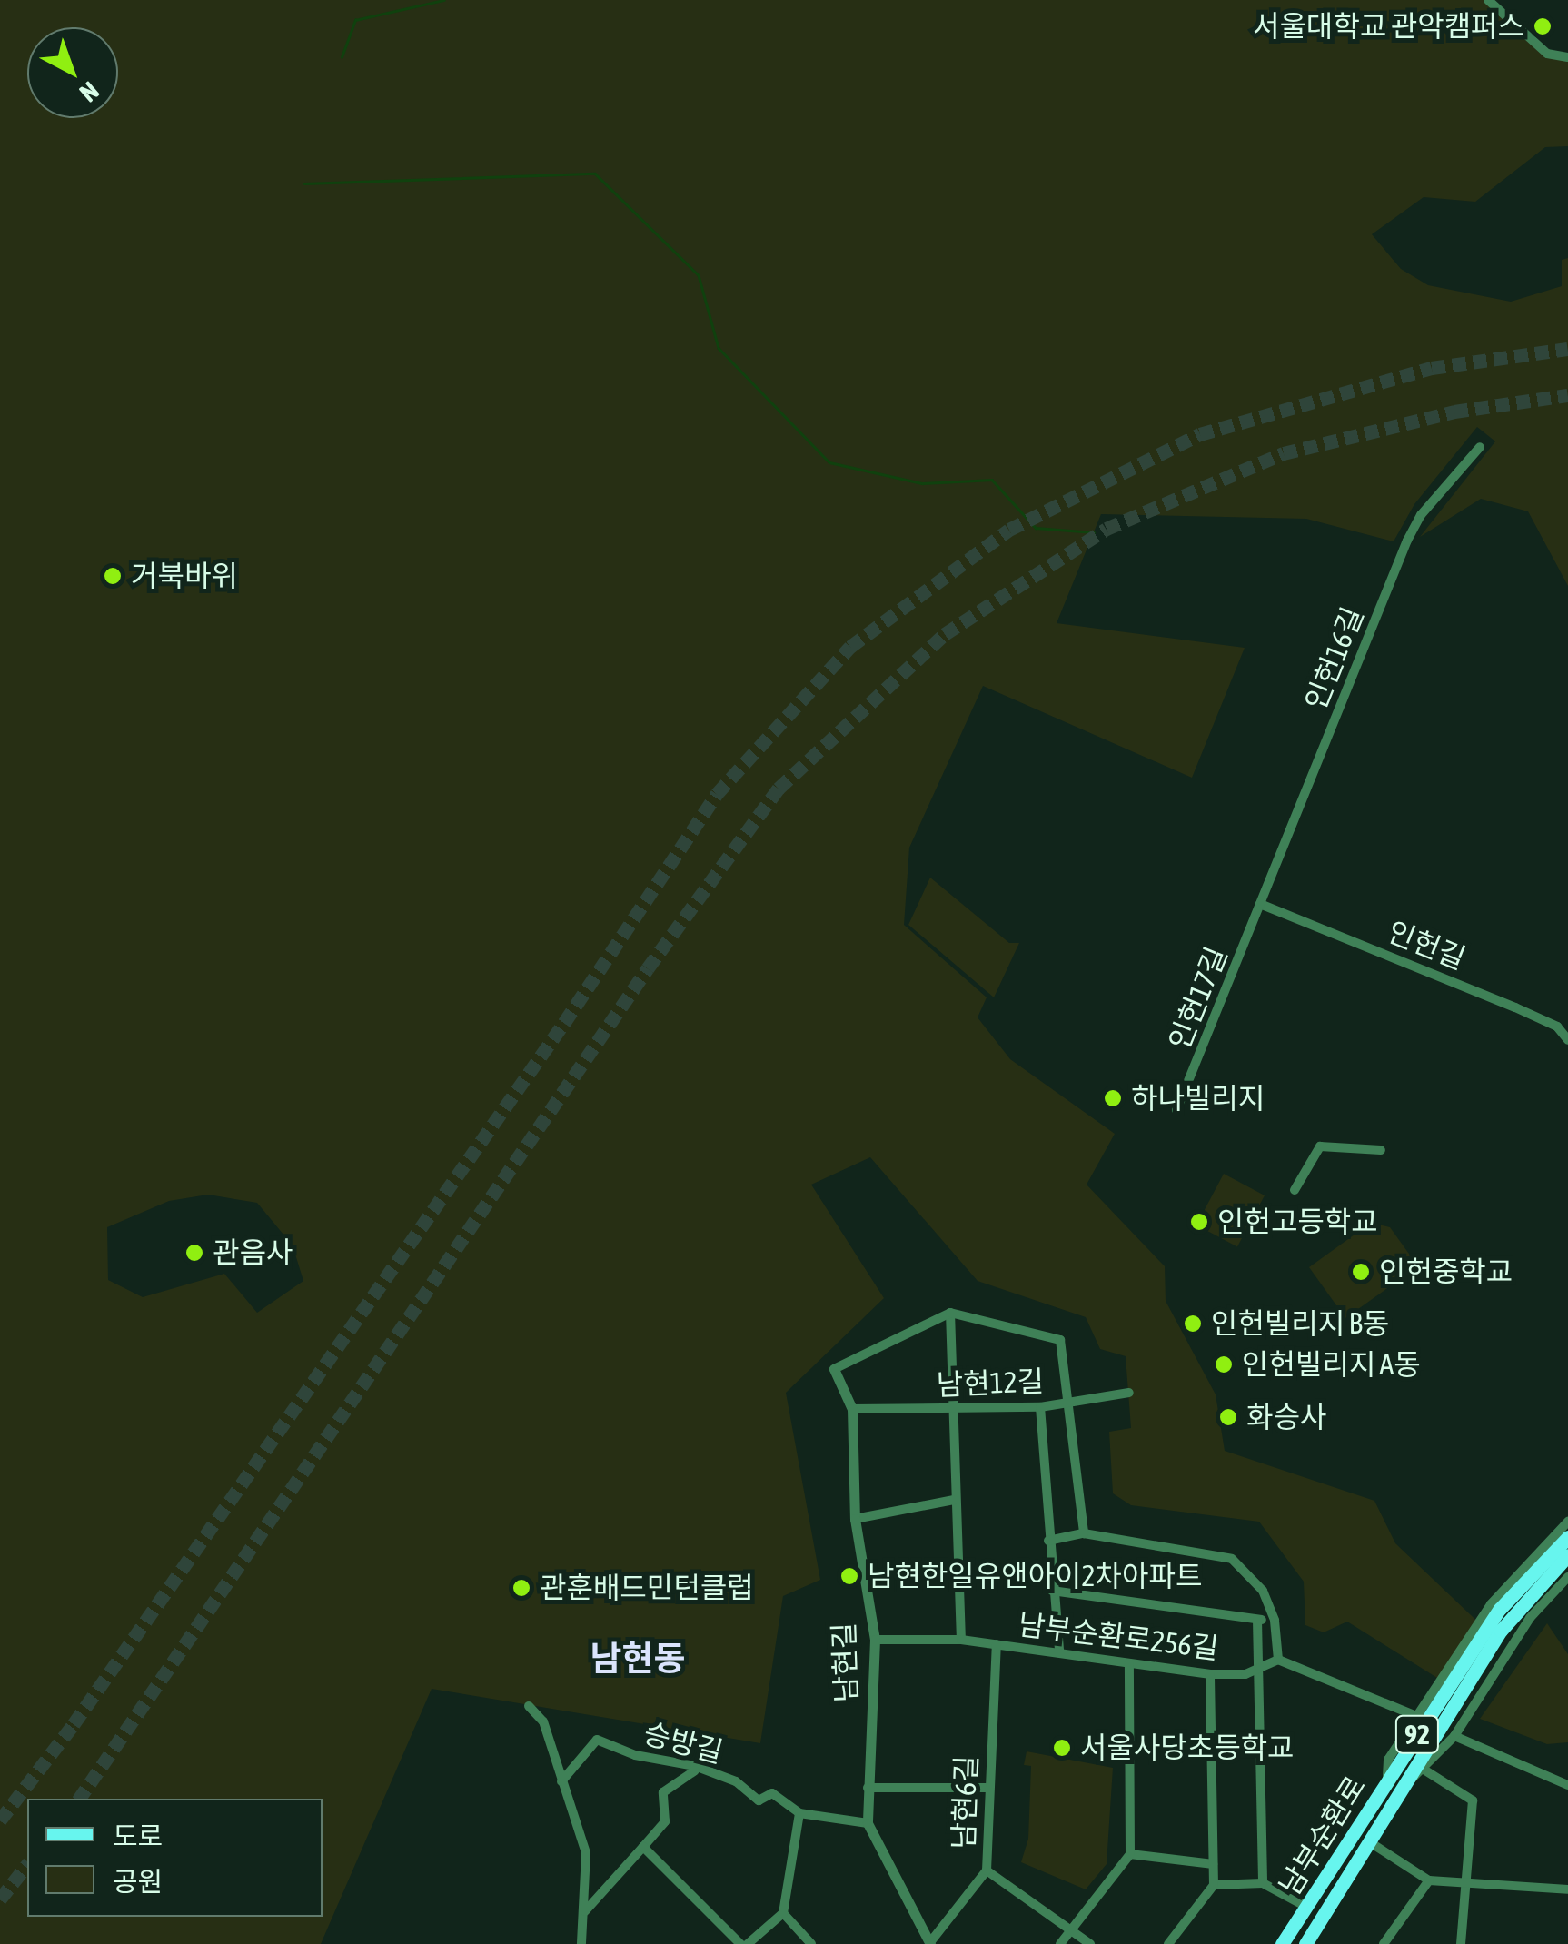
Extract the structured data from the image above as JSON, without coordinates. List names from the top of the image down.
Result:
{
  "streets": {
    "main road": ["92", "남부순환로"],
    "street": [
      "인헌16길",
      "인헌길",
      "인헌17길",
      "남현12길",
      "남부순환로256길",
      "남현길",
      "승방길",
      "남현6길"
    ]
  },
  "crossings": [
    ["인헌16길", "인헌길"],
    ["인헌16길", "인헌17길"],
    ["인헌길", "인헌17길"],
    ["남현12길", "남현길"],
    ["남부순환로256길", "남현길"],
    ["남부순환로256길", "남현6길"],
    ["남현길", "남현6길"]
  ],
  "districts": ["남현동"],
  "places": [
    "서울대학교 관악캠퍼스",
    "거북바위",
    "하나빌리지",
    "인헌고등학교",
    "관음사",
    "인헌중학교",
    "인헌빌리지 B동",
    "인헌빌리지 A동",
    "화승사",
    "남현한일유앤아이2차아파트",
    "관훈배드민턴클럽",
    "서울사당초등학교"
  ],
  "legend": ["도로", "공원"],
  "north": "bottom right"
}
